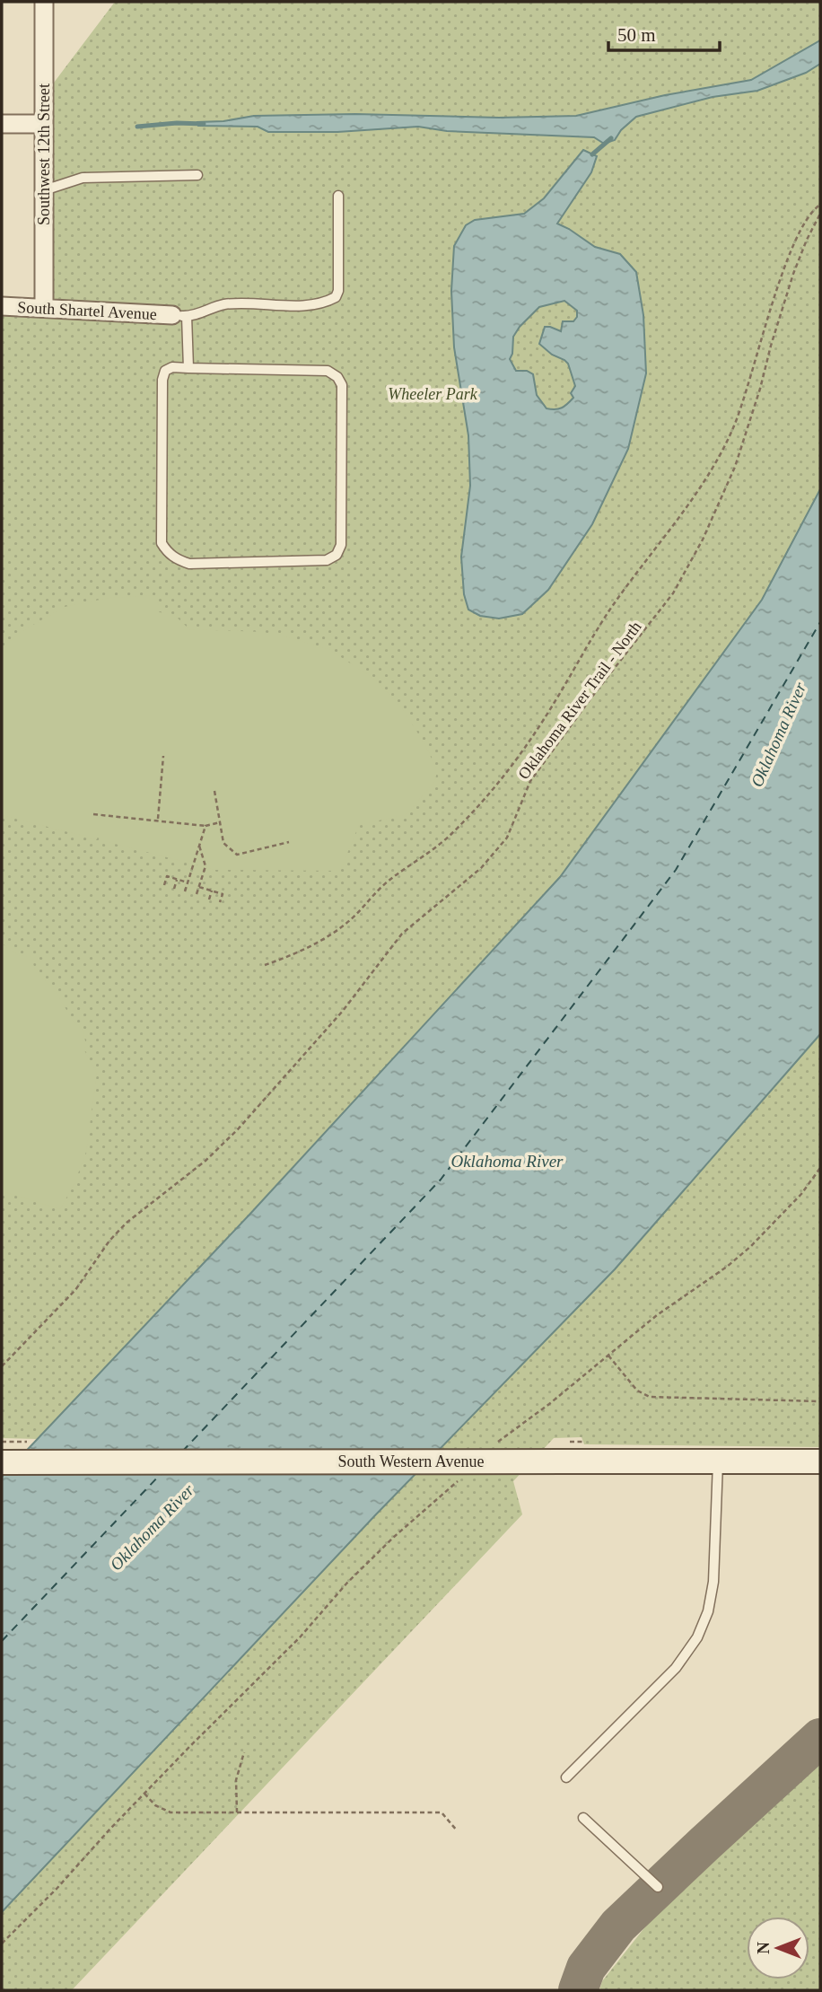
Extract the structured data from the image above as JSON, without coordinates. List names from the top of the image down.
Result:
{
  "streets": {
    "main road": ["South Western Avenue"],
    "street": ["Southwest 12th Street", "South Shartel Avenue"],
    "path": ["Oklahoma River Trail - North"]
  },
  "crossings": [
    ["Southwest 12th Street", "South Shartel Avenue"]
  ],
  "water": ["Oklahoma River"],
  "parks": ["Wheeler Park"],
  "scale_bar": "50 m",
  "north": "left"
}
